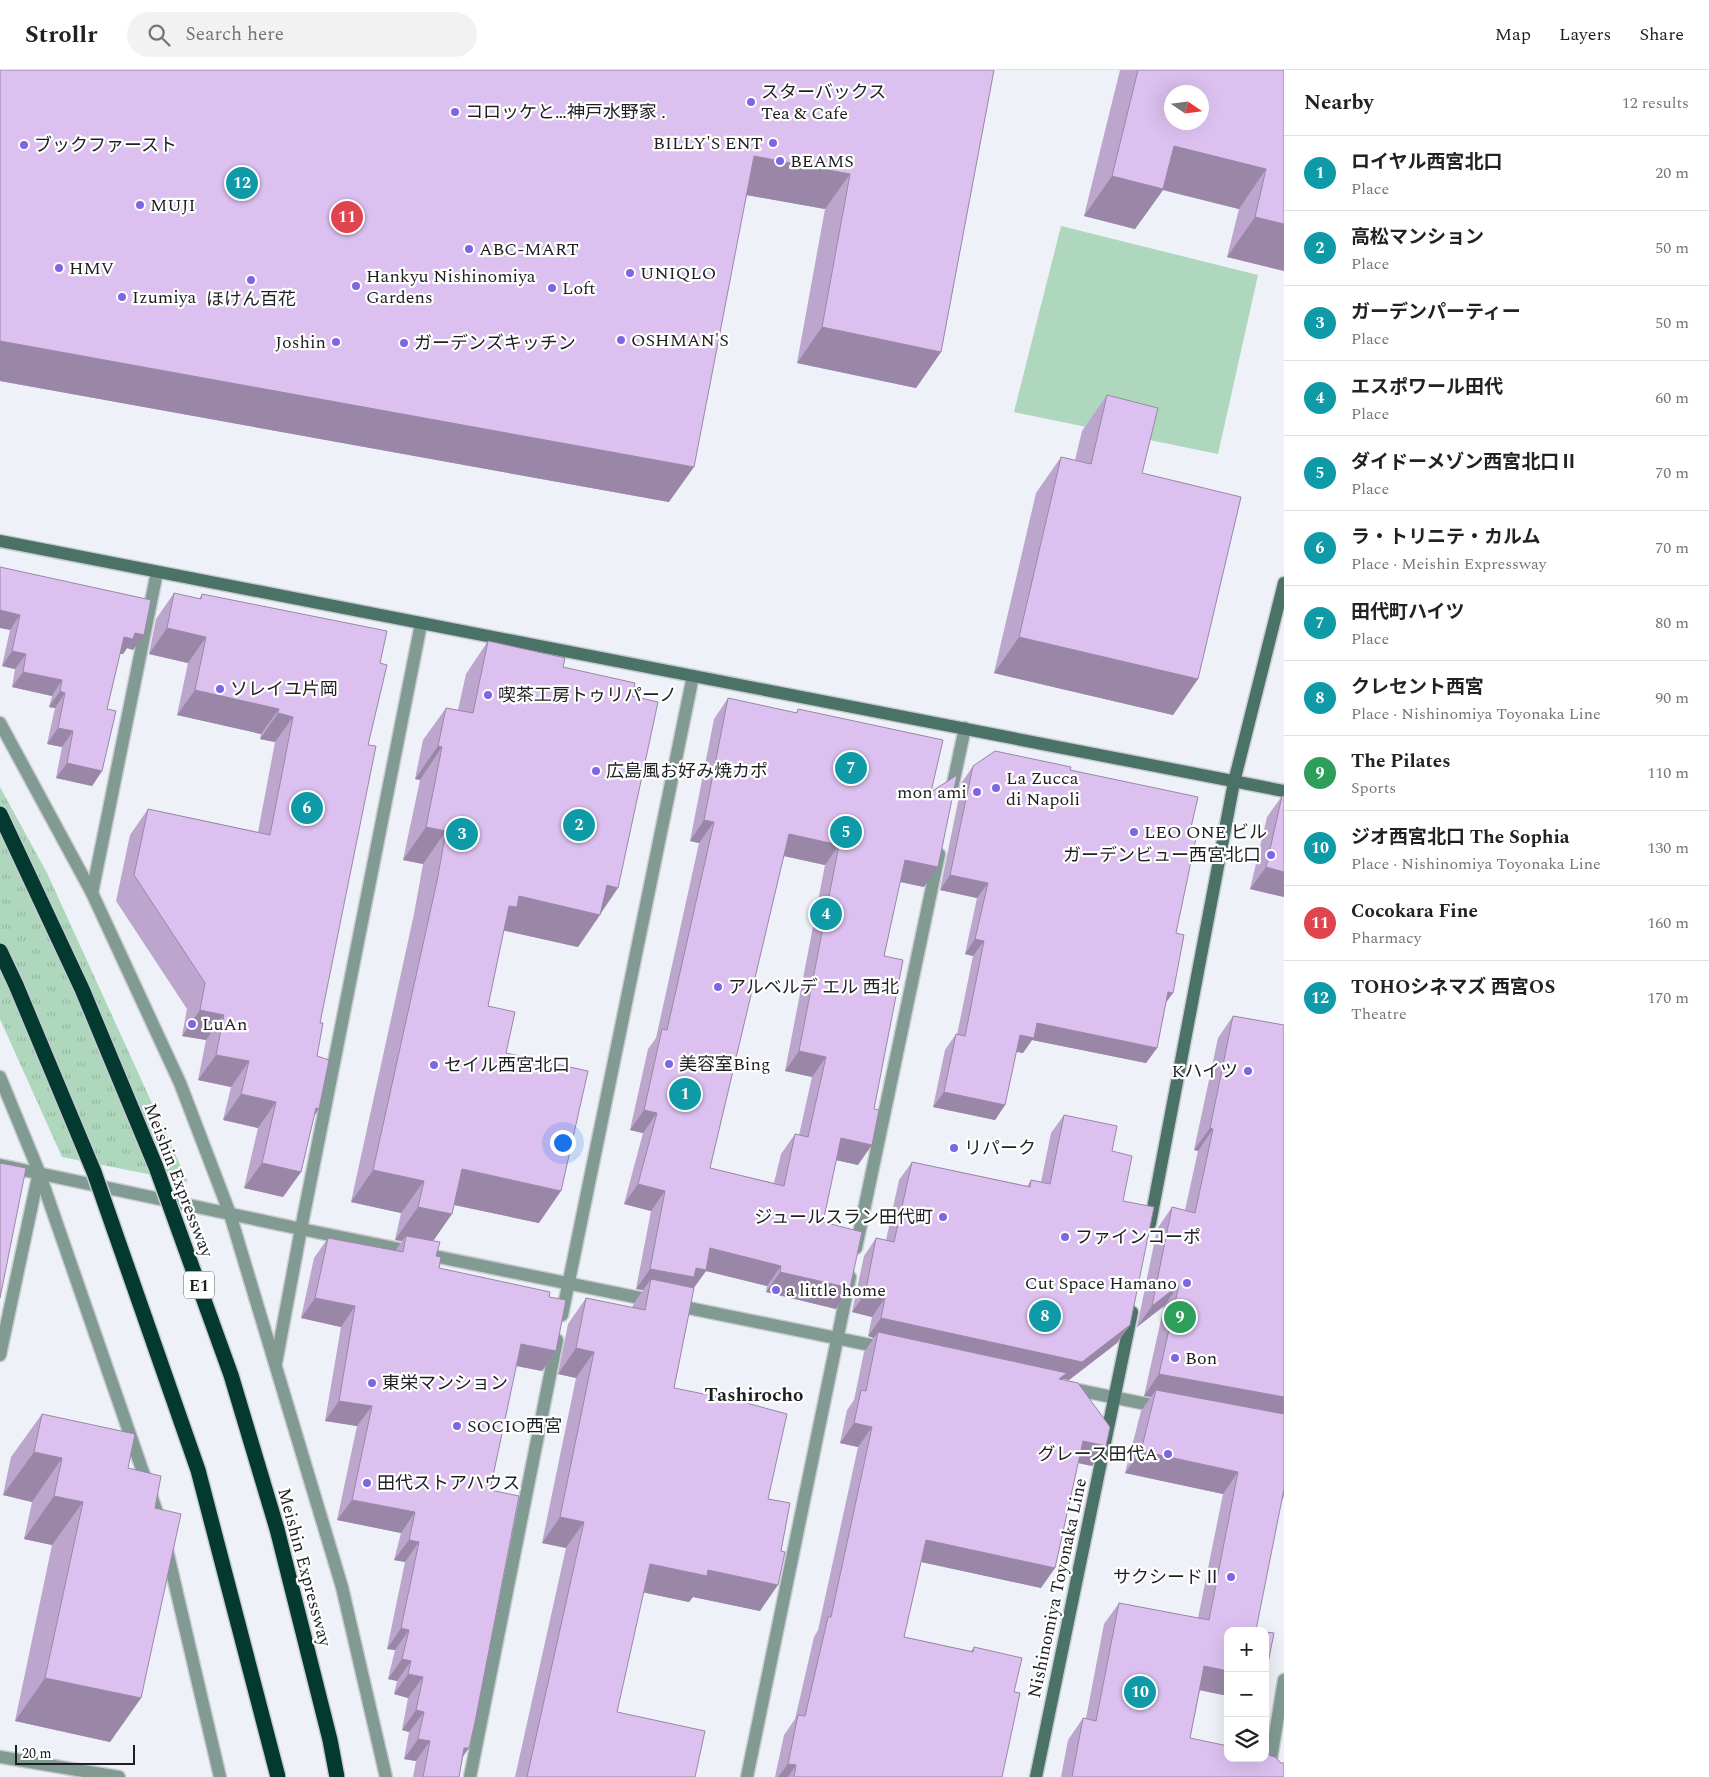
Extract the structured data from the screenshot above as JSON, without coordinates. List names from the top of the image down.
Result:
{
  "streets": {
    "highway": ["Meishin Expressway", "E1"],
    "street": ["Nishinomiya Toyonaka Line"]
  },
  "districts": ["Tashirocho"],
  "places": [
    "スターバックス Tea & Cafe",
    "コロッケと…神戸水野家 .",
    "BILLY'S ENT",
    "ブックファースト",
    "BEAMS",
    "MUJI",
    "ABC-MART",
    "HMV",
    "UNIQLO",
    "ほけん百花",
    "Hankyu Nishinomiya Gardens",
    "Loft",
    "Izumiya",
    "OSHMAN'S",
    "Joshin",
    "ガーデンズキッチン",
    "ソレイユ片岡",
    "喫茶工房トゥリパーノ",
    "広島風お好み焼カポ",
    "La Zucca di Napoli",
    "mon ami",
    "LEO ONE ビル",
    "ガーデンビュー西宮北口",
    "アルベルデ エル 西北",
    "LuAn",
    "美容室Bing",
    "セイル西宮北口",
    "Kハイツ",
    "リパーク",
    "ジュールスラン田代町",
    "ファインコーポ",
    "Cut Space Hamano",
    "a little home",
    "Bon",
    "東栄マンション",
    "SOCIO西宮",
    "グレース田代A",
    "田代ストアハウス",
    "サクシードⅡ"
  ],
  "scale_bar": "20 m",
  "north": "right",
  "page": {
    "header": "Strollr",
    "search": "Search here",
    "nav": ["Map", "Layers", "Share"],
    "heading": ["Nearby", "12 results"],
    "list": [
      {
        "mark": "1",
        "name": "ロイヤル西宮北口",
        "note": "Place",
        "value": "20 m"
      },
      {
        "mark": "2",
        "name": "高松マンション",
        "note": "Place",
        "value": "50 m"
      },
      {
        "mark": "3",
        "name": "ガーデンパーティー",
        "note": "Place",
        "value": "50 m"
      },
      {
        "mark": "4",
        "name": "エスポワール田代",
        "note": "Place",
        "value": "60 m"
      },
      {
        "mark": "5",
        "name": "ダイドーメゾン西宮北口Ⅱ",
        "note": "Place",
        "value": "70 m"
      },
      {
        "mark": "6",
        "name": "ラ・トリニテ・カルム",
        "note": "Place · Meishin Expressway",
        "value": "70 m"
      },
      {
        "mark": "7",
        "name": "田代町ハイツ",
        "note": "Place",
        "value": "80 m"
      },
      {
        "mark": "8",
        "name": "クレセント西宮",
        "note": "Place · Nishinomiya Toyonaka Line",
        "value": "90 m"
      },
      {
        "mark": "9",
        "name": "The Pilates",
        "note": "Sports",
        "value": "110 m"
      },
      {
        "mark": "10",
        "name": "ジオ西宮北口 The Sophia",
        "note": "Place · Nishinomiya Toyonaka Line",
        "value": "130 m"
      },
      {
        "mark": "11",
        "name": "Cocokara Fine",
        "note": "Pharmacy",
        "value": "160 m"
      },
      {
        "mark": "12",
        "name": "TOHOシネマズ 西宮OS",
        "note": "Theatre",
        "value": "170 m"
      }
    ],
    "pins": [
      "12",
      "11",
      "7",
      "6",
      "2",
      "5",
      "3",
      "4",
      "1",
      "8",
      "9",
      "10"
    ],
    "map_buttons": ["+", "−"],
    "scale": "20 m"
  }
}
